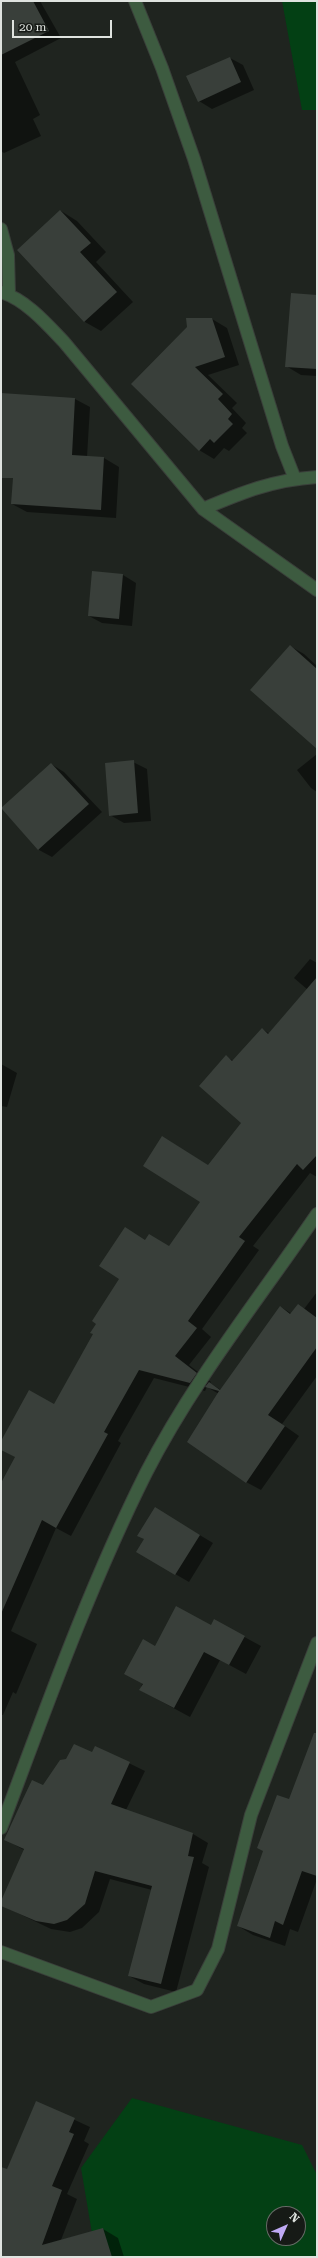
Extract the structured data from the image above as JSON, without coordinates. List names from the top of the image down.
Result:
{
  "scale_bar": "20 m",
  "north": "top right"
}
